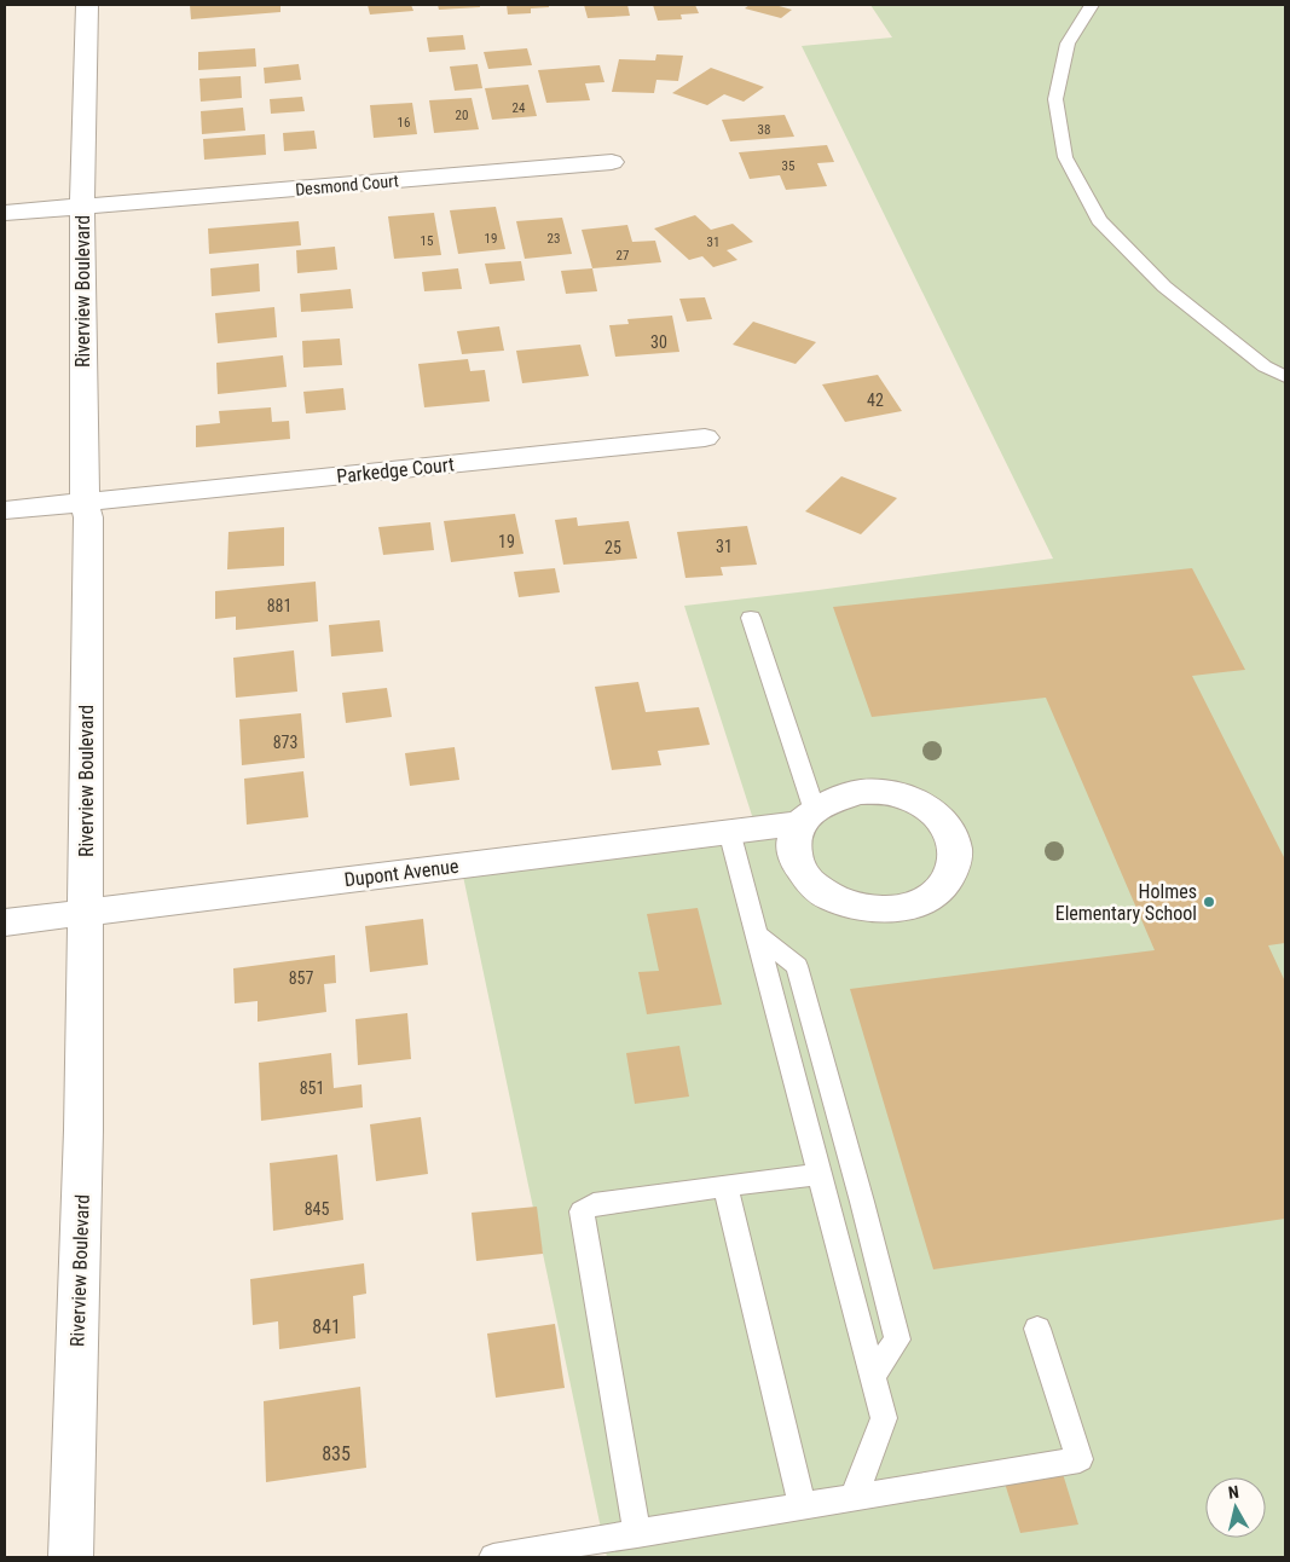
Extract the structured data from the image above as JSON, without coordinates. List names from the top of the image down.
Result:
{
  "streets": {
    "street": [
      "Desmond Court",
      "Riverview Boulevard",
      "Parkedge Court",
      "Dupont Avenue"
    ]
  },
  "crossings": [
    ["Desmond Court", "Riverview Boulevard"],
    ["Riverview Boulevard", "Parkedge Court"],
    ["Riverview Boulevard", "Dupont Avenue"]
  ],
  "places": ["Holmes Elementary School"],
  "house_numbers": [
    "24",
    "20",
    "16",
    "38",
    "35",
    "19",
    "23",
    "15",
    "31",
    "27",
    "30",
    "42",
    "19",
    "31",
    "25",
    "881",
    "873",
    "857",
    "851",
    "845",
    "841",
    "835"
  ],
  "north": "top"
}
